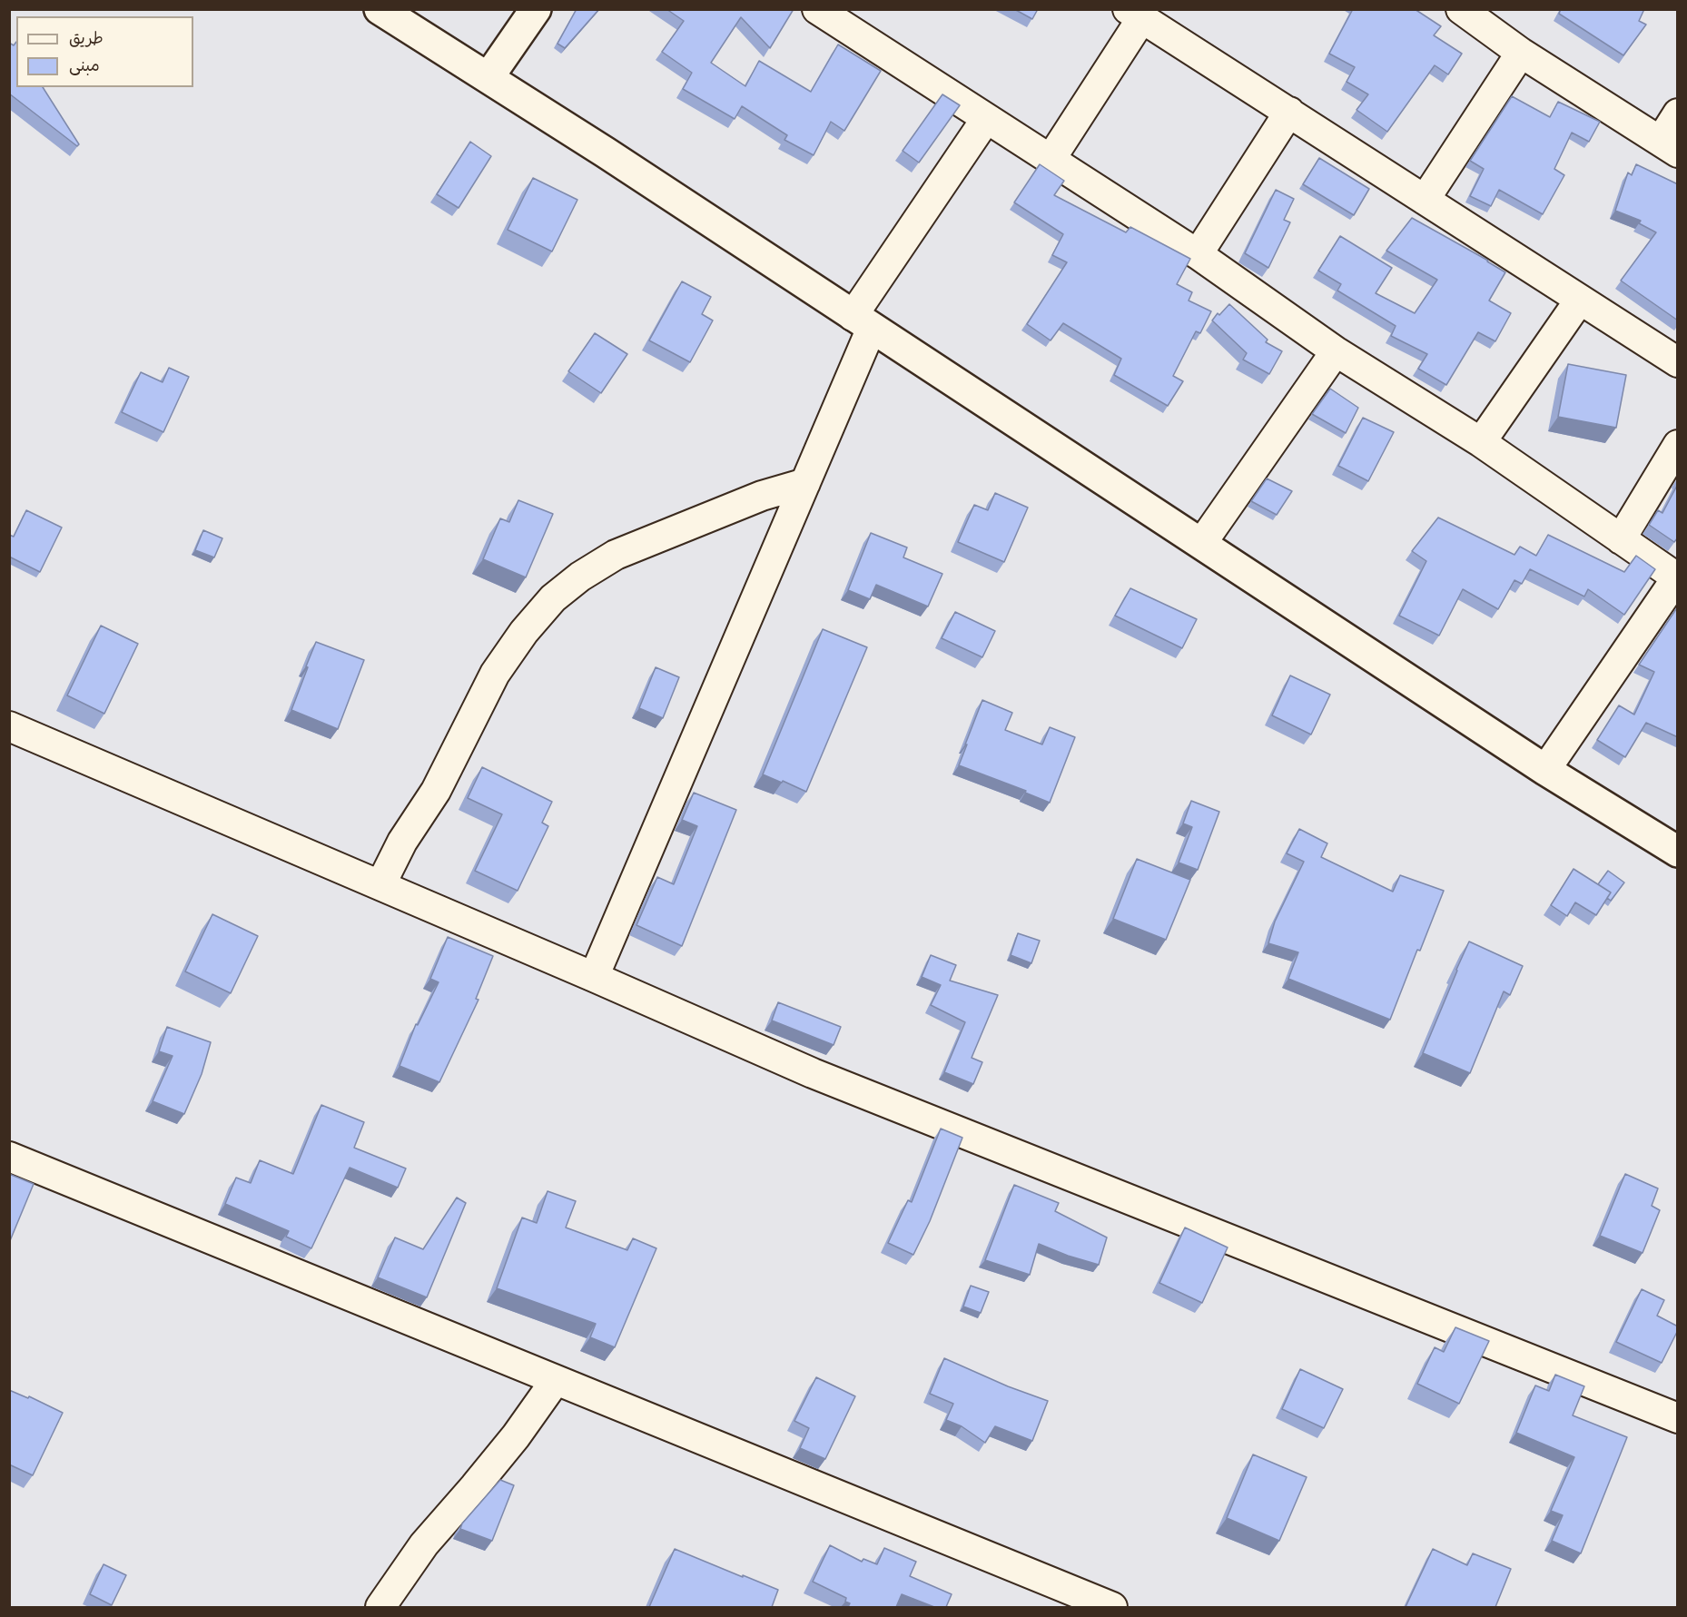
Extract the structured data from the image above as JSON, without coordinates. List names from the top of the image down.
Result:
{
  "legend": ["طريق", "مبنى"]
}
